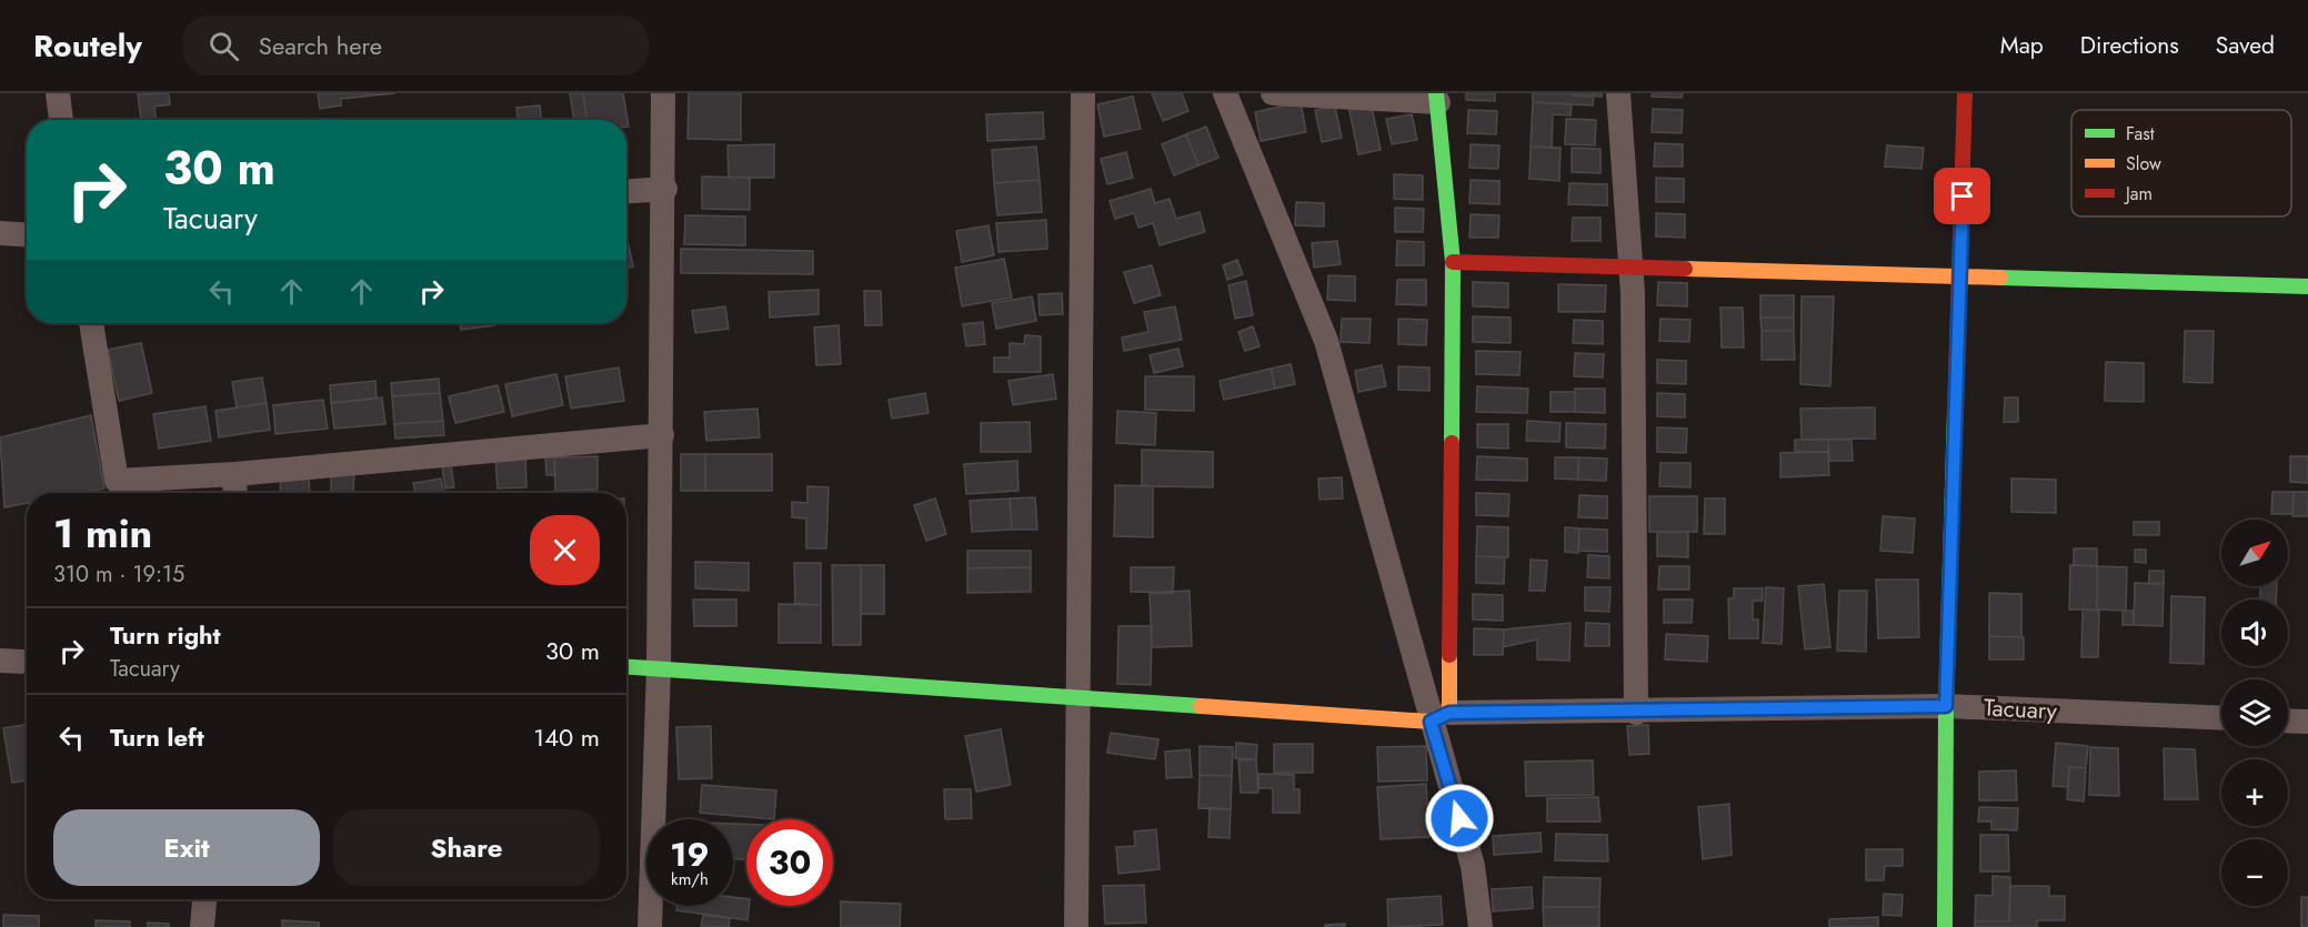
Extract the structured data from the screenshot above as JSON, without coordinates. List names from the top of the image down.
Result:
{
  "streets": {
    "street": ["Tacuary"]
  },
  "legend": ["Fast", "Slow", "Jam"],
  "north": "top right",
  "page": {
    "header": "Routely",
    "search": "Search here",
    "nav": ["Map", "Directions", "Saved"],
    "turn": ["30 m", "Tacuary"],
    "heading": ["1 min", "310 m · 19:15"],
    "map_buttons": ["+", "−"],
    "list": [
      {
        "name": "Turn right",
        "note": "Tacuary",
        "value": "30 m"
      },
      {
        "name": "Turn left",
        "value": "140 m"
      }
    ],
    "buttons": ["Exit", "Share"],
    "speed": "19 km/h",
    "limit": "30"
  }
}
